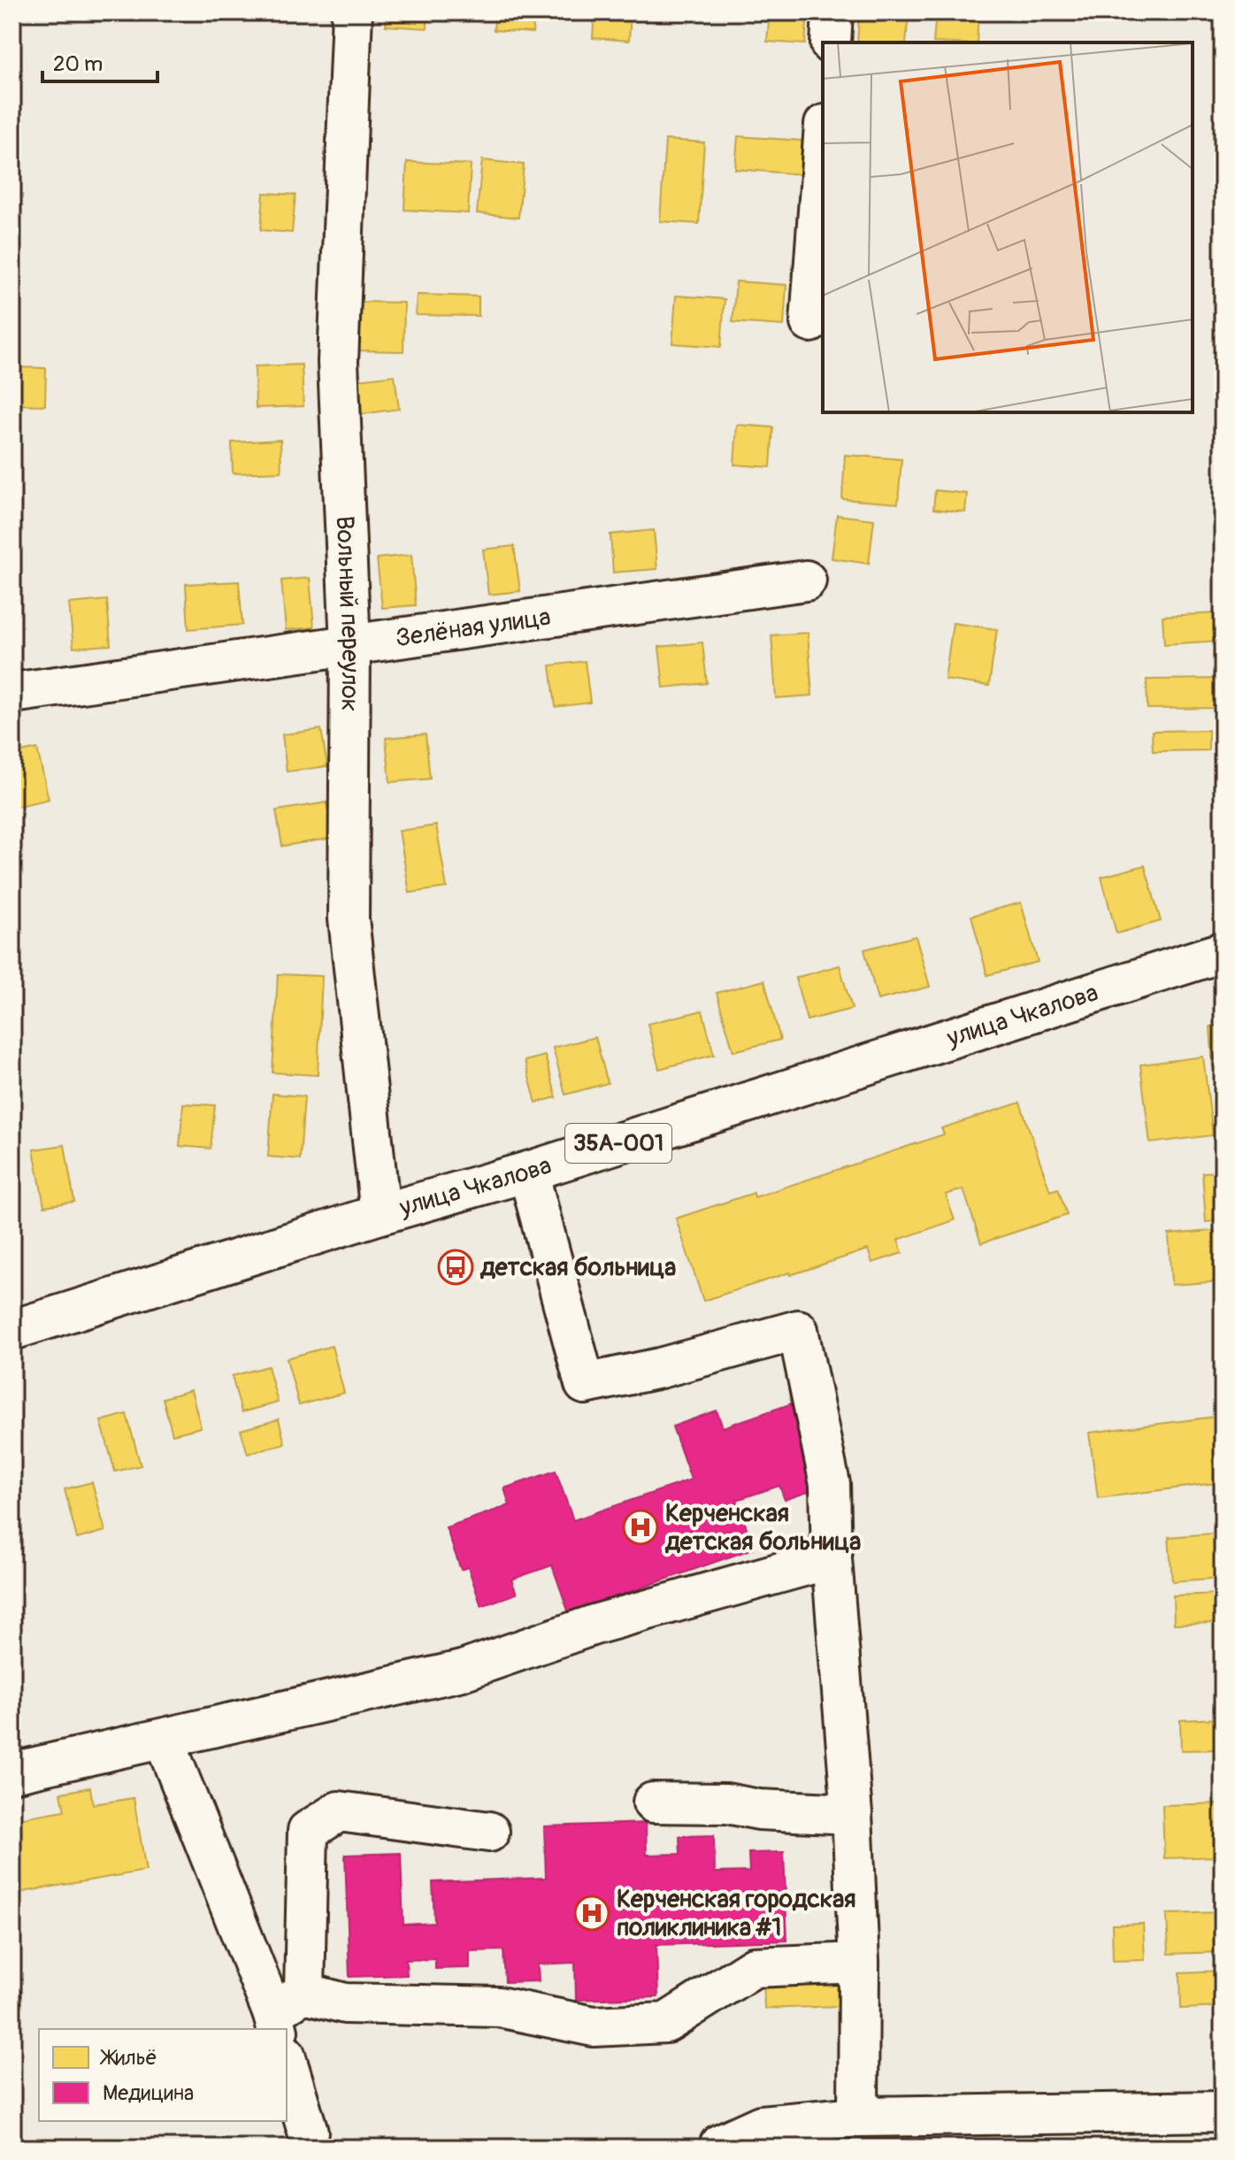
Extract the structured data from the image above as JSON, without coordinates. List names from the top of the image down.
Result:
{
  "streets": {
    "main road": [
      "Вольный переулок",
      "Зелёная улица",
      "улица Чкалова",
      "35А-001"
    ]
  },
  "crossings": [
    ["Вольный переулок", "Зелёная улица"],
    ["Вольный переулок", "улица Чкалова"]
  ],
  "places": {
    "bus stop": ["детская больница"],
    "hospital": ["Керченская детская больница", "Керченская городская поликлиника #1"]
  },
  "legend": ["Жильё", "Медицина"],
  "scale_bar": "20 m"
}
